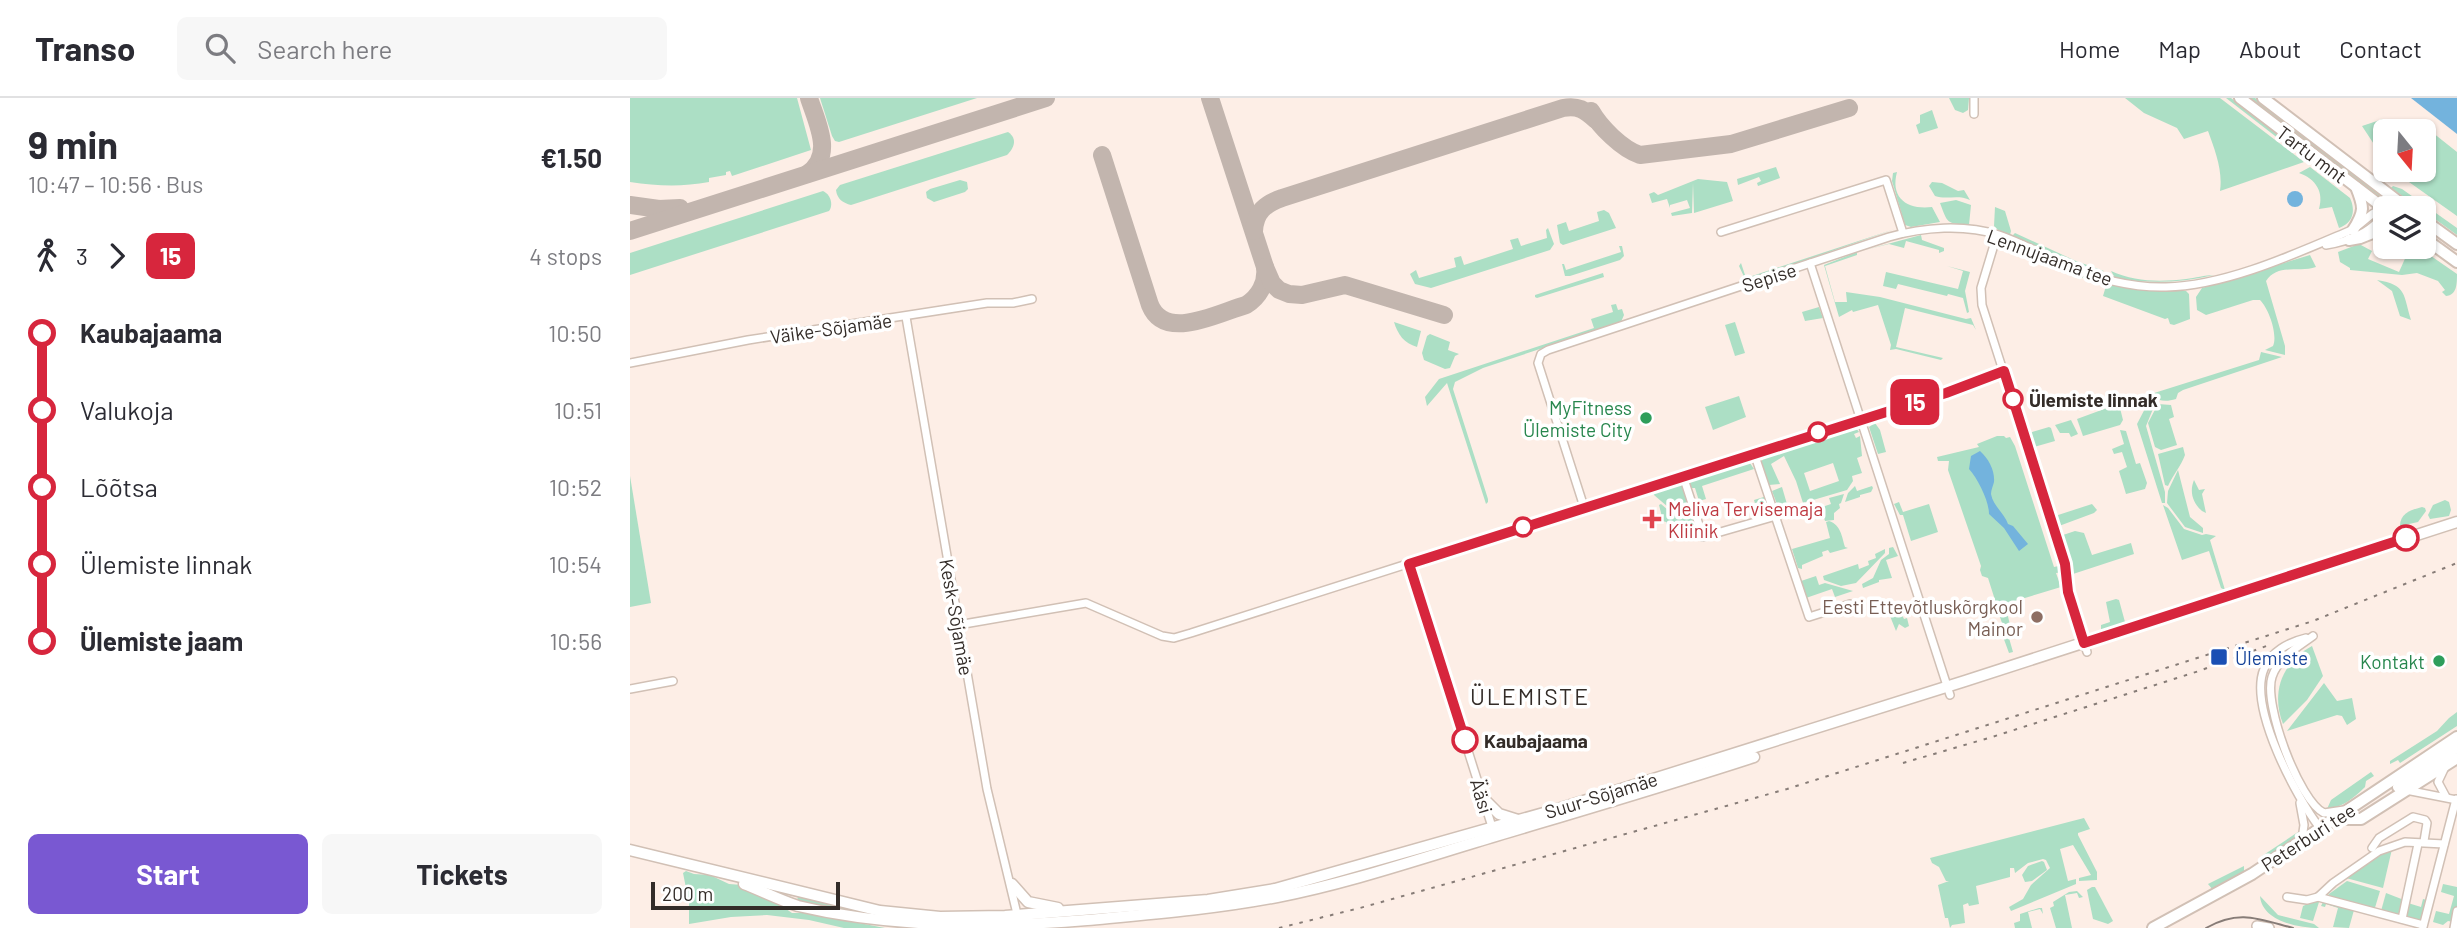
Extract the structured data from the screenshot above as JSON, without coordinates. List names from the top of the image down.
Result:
{
  "streets": {
    "highway": ["Tartu mnt", "Peterburi tee"],
    "main road": ["Suur-Sõjamäe"],
    "street": [
      "Lennujaama tee",
      "Sepise",
      "Väike-Sõjamäe",
      "Kesk-Sõjamäe",
      "Ääsi"
    ]
  },
  "crossings": [
    ["Lennujaama tee", "Sepise"],
    ["Väike-Sõjamäe", "Kesk-Sõjamäe"],
    ["Kesk-Sõjamäe", "Suur-Sõjamäe"],
    ["Suur-Sõjamäe", "Ääsi"]
  ],
  "districts": ["ÜLEMISTE"],
  "places": {
    "other": [
      "Ülemiste linnak",
      "MyFitness Ülemiste City",
      "Eesti Ettevõtluskõrgkool Mainor",
      "Kontakt",
      "Kaubajaama"
    ],
    "health": ["Meliva Tervisemaja Kliinik"],
    "transit": ["Ülemiste"]
  },
  "lines": ["bus line 15"],
  "scale_bar": "200 m",
  "north": "bottom",
  "page": {
    "header": "Transo",
    "search": "Search here",
    "nav": [
      "Home",
      "Map",
      "About",
      "Contact"
    ],
    "heading": ["9 min", "10:47 – 10:56 · Bus", "€1.50"],
    "on_map": "15",
    "legs": ["3", "15", "4 stops"],
    "list": [
      {
        "name": "Kaubajaama",
        "value": "10:50"
      },
      {
        "name": "Valukoja",
        "value": "10:51"
      },
      {
        "name": "Lõõtsa",
        "value": "10:52"
      },
      {
        "name": "Ülemiste linnak",
        "value": "10:54"
      },
      {
        "name": "Ülemiste jaam",
        "value": "10:56"
      }
    ],
    "buttons": ["Start", "Tickets"],
    "scale": "200 m"
  }
}
